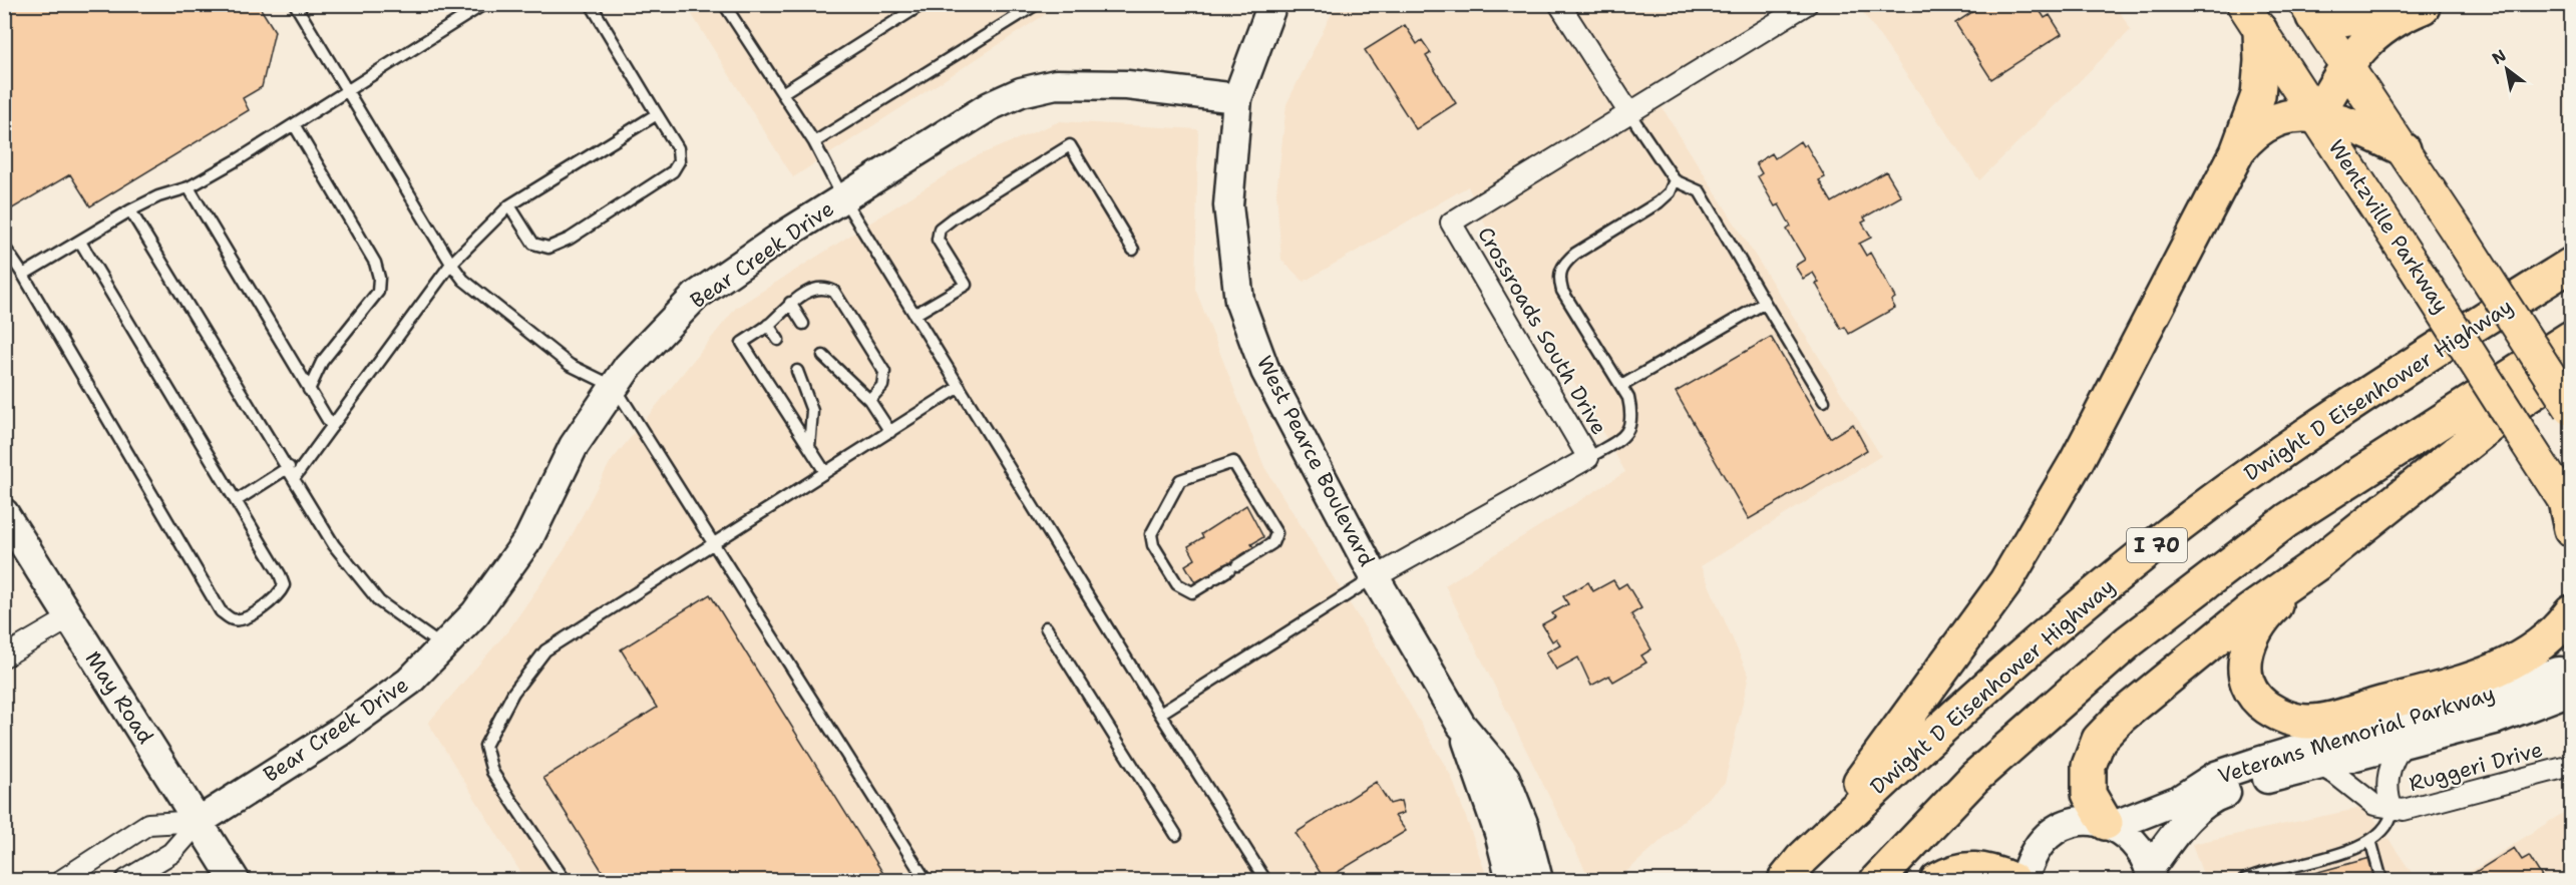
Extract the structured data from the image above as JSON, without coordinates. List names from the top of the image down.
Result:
{
  "streets": {
    "highway": ["Dwight D Eisenhower Highway", "I 70"],
    "main road": ["Wentzville Parkway"],
    "street": [
      "Bear Creek Drive",
      "Crossroads South Drive",
      "West Pearce Boulevard",
      "May Road",
      "Veterans Memorial Parkway",
      "Ruggeri Drive"
    ]
  },
  "crossings": [
    ["Bear Creek Drive", "West Pearce Boulevard"],
    ["Bear Creek Drive", "May Road"],
    ["Crossroads South Drive", "West Pearce Boulevard"],
    ["Veterans Memorial Parkway", "Ruggeri Drive"]
  ],
  "north": "top left"
}
